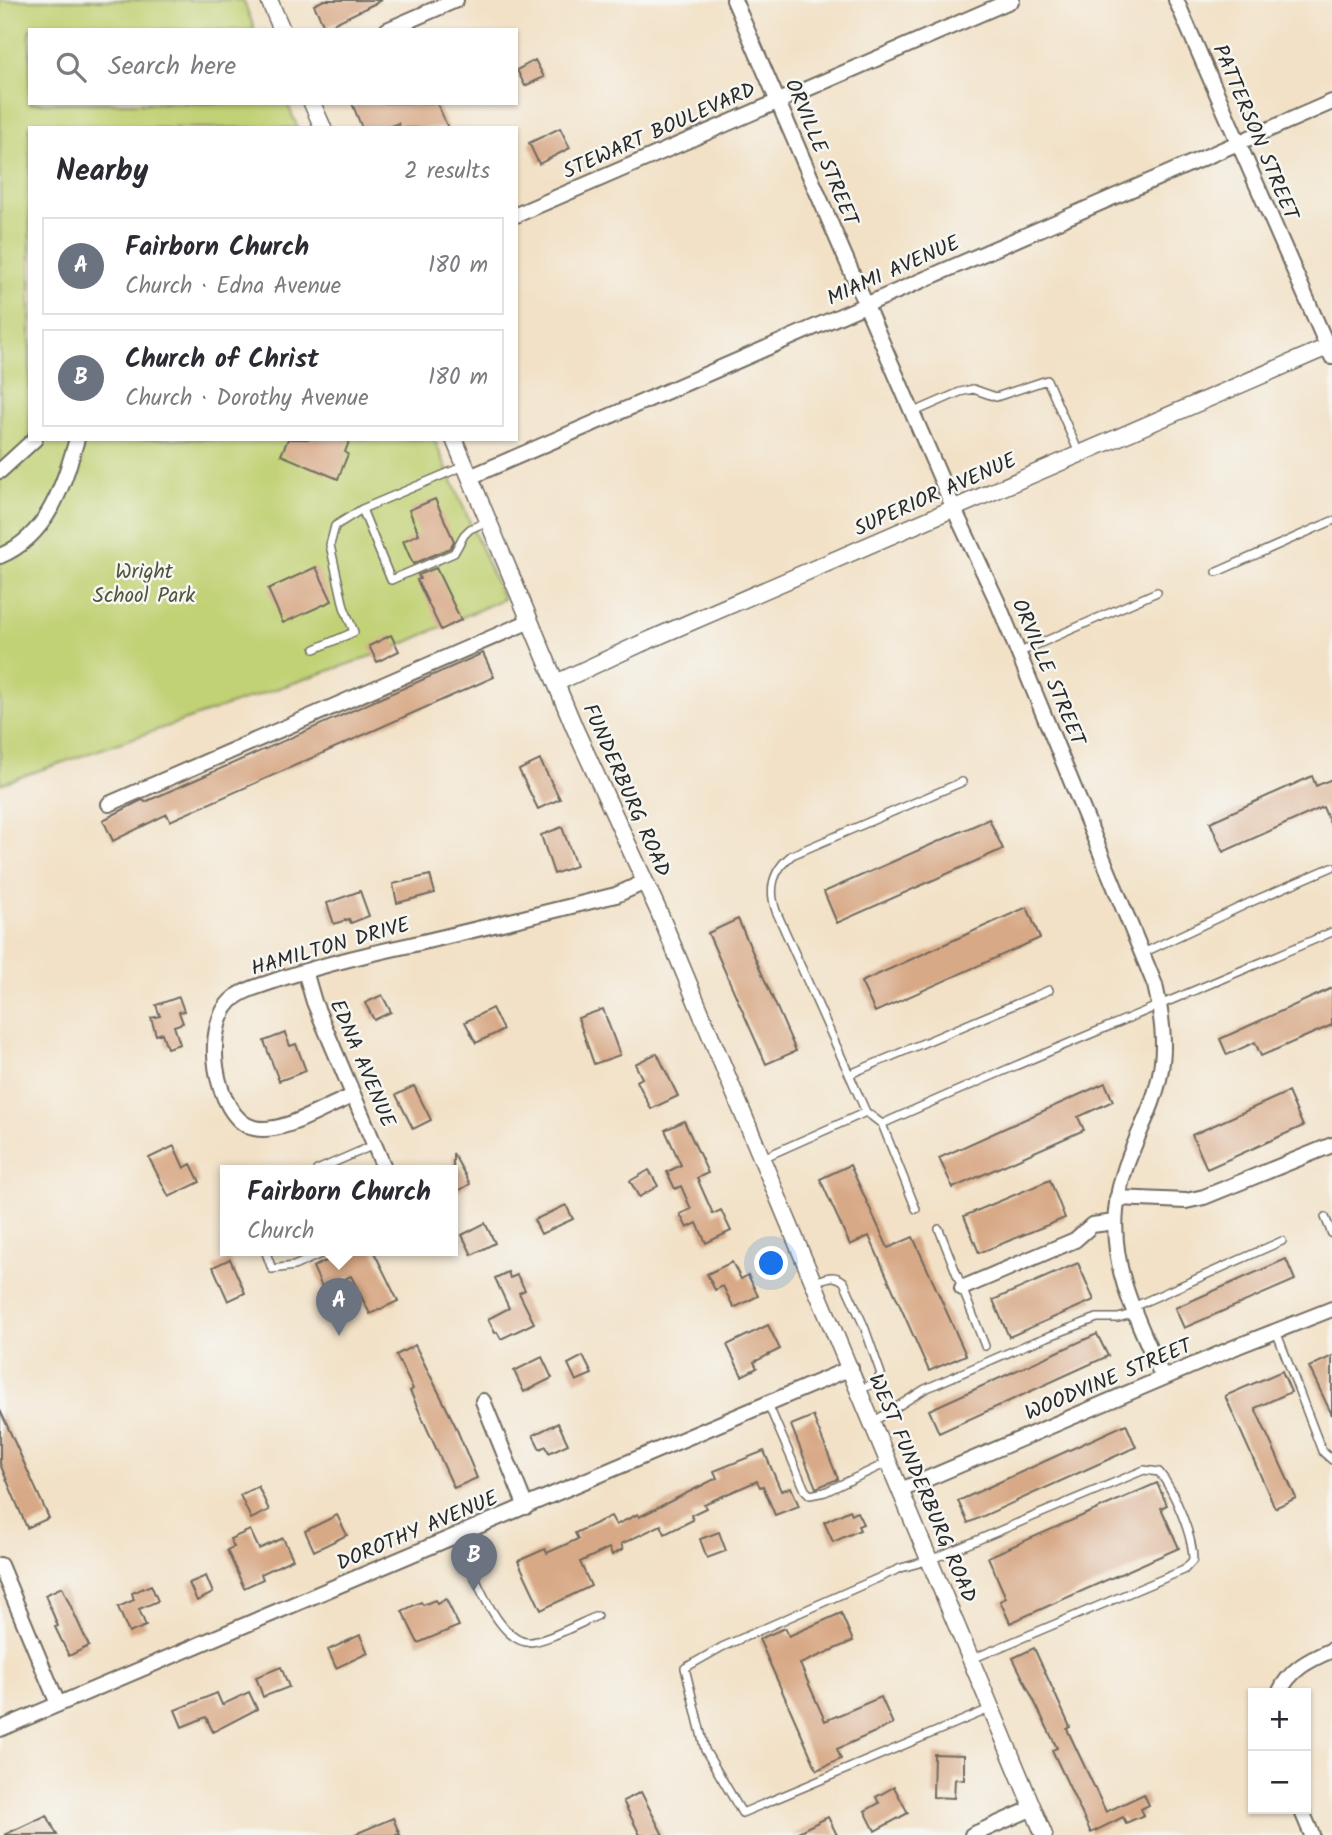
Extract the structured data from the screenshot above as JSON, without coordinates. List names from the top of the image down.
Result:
{
  "streets": {
    "street": [
      "STEWART BOULEVARD",
      "PATTERSON STREET",
      "ORVILLE STREET",
      "MIAMI AVENUE",
      "SUPERIOR AVENUE",
      "FUNDERBURG ROAD",
      "HAMILTON DRIVE",
      "EDNA AVENUE",
      "WOODVINE STREET",
      "WEST FUNDERBURG ROAD",
      "DOROTHY AVENUE"
    ]
  },
  "crossings": [
    ["STEWART BOULEVARD", "ORVILLE STREET"],
    ["PATTERSON STREET", "MIAMI AVENUE"],
    ["PATTERSON STREET", "SUPERIOR AVENUE"],
    ["ORVILLE STREET", "MIAMI AVENUE"],
    ["ORVILLE STREET", "SUPERIOR AVENUE"],
    ["ORVILLE STREET", "WOODVINE STREET"],
    ["MIAMI AVENUE", "FUNDERBURG ROAD"],
    ["SUPERIOR AVENUE", "FUNDERBURG ROAD"],
    ["FUNDERBURG ROAD", "HAMILTON DRIVE"],
    ["FUNDERBURG ROAD", "WEST FUNDERBURG ROAD"],
    ["HAMILTON DRIVE", "EDNA AVENUE"],
    ["WOODVINE STREET", "WEST FUNDERBURG ROAD"],
    ["WEST FUNDERBURG ROAD", "DOROTHY AVENUE"]
  ],
  "parks": ["Wright School Park"],
  "page": {
    "search": "Search here",
    "heading": ["Nearby", "2 results"],
    "list": [
      {
        "mark": "A",
        "name": "Fairborn Church",
        "note": "Church · Edna Avenue",
        "value": "180 m"
      },
      {
        "mark": "B",
        "name": "Church of Christ",
        "note": "Church · Dorothy Avenue",
        "value": "180 m"
      }
    ],
    "popup": ["Fairborn Church", "Church"],
    "pins": ["A", "B"],
    "map_buttons": ["+", "−"]
  }
}
